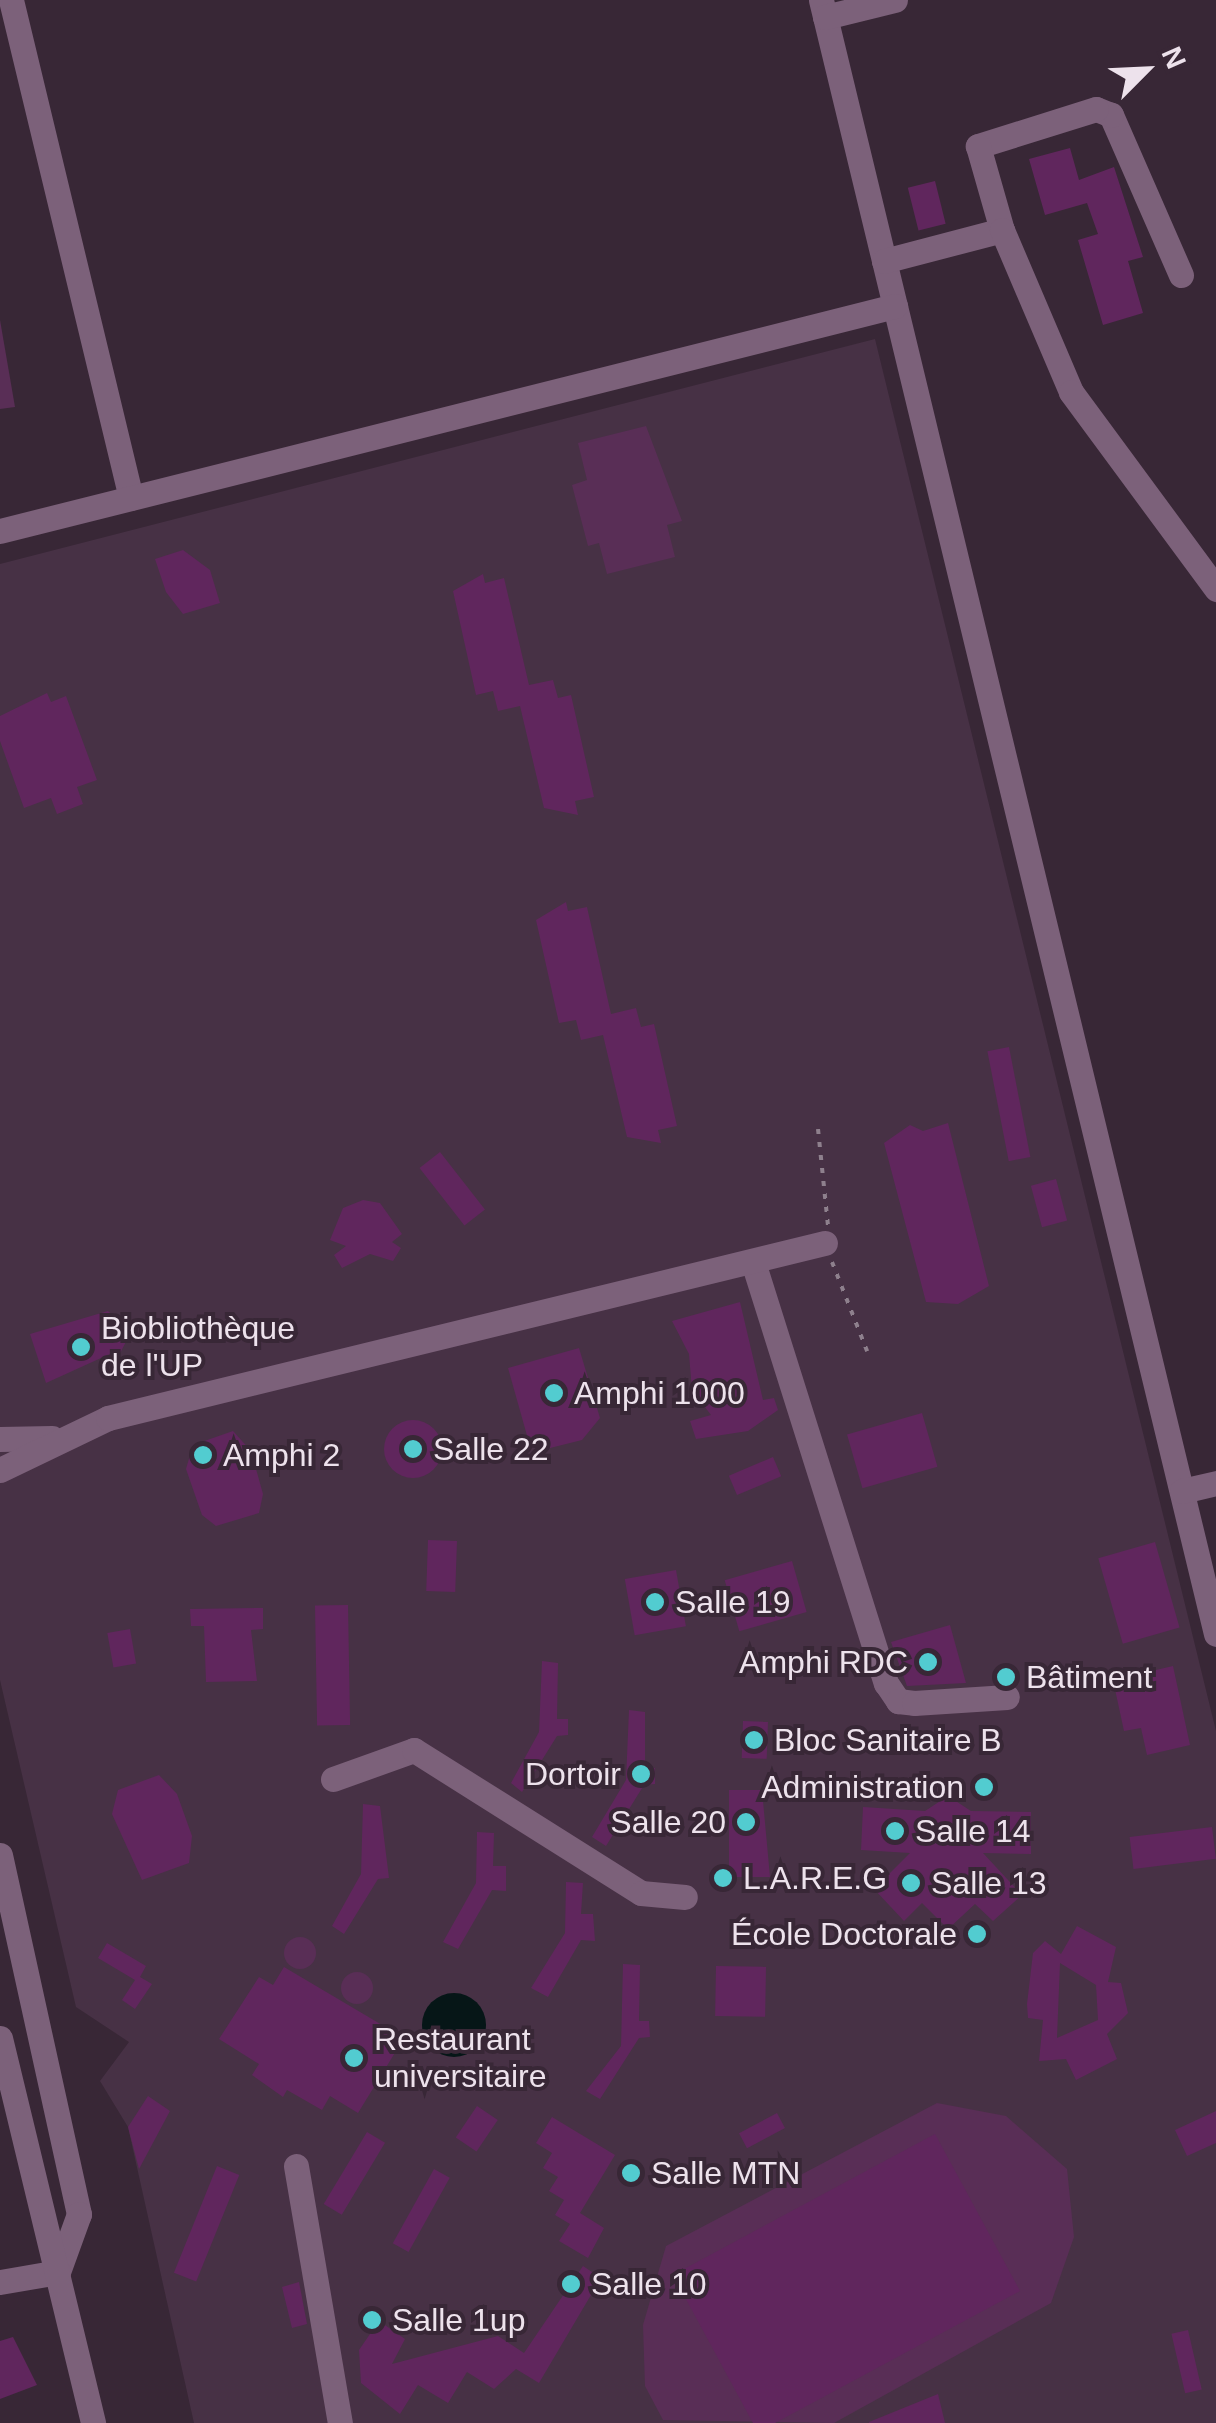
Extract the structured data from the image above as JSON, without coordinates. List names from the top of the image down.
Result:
{
  "places": [
    "Biobliothèque de l'UP",
    "Amphi 1000",
    "Salle 22",
    "Amphi 2",
    "Salle 19",
    "Amphi RDC",
    "Bâtiment",
    "Bloc Sanitaire B",
    "Dortoir",
    "Administration",
    "Salle 20",
    "Salle 14",
    "L.A.R.E.G",
    "Salle 13",
    "École Doctorale",
    "Restaurant universitaire",
    "Salle MTN",
    "Salle 10",
    "Salle 1up"
  ],
  "north": "top right"
}
